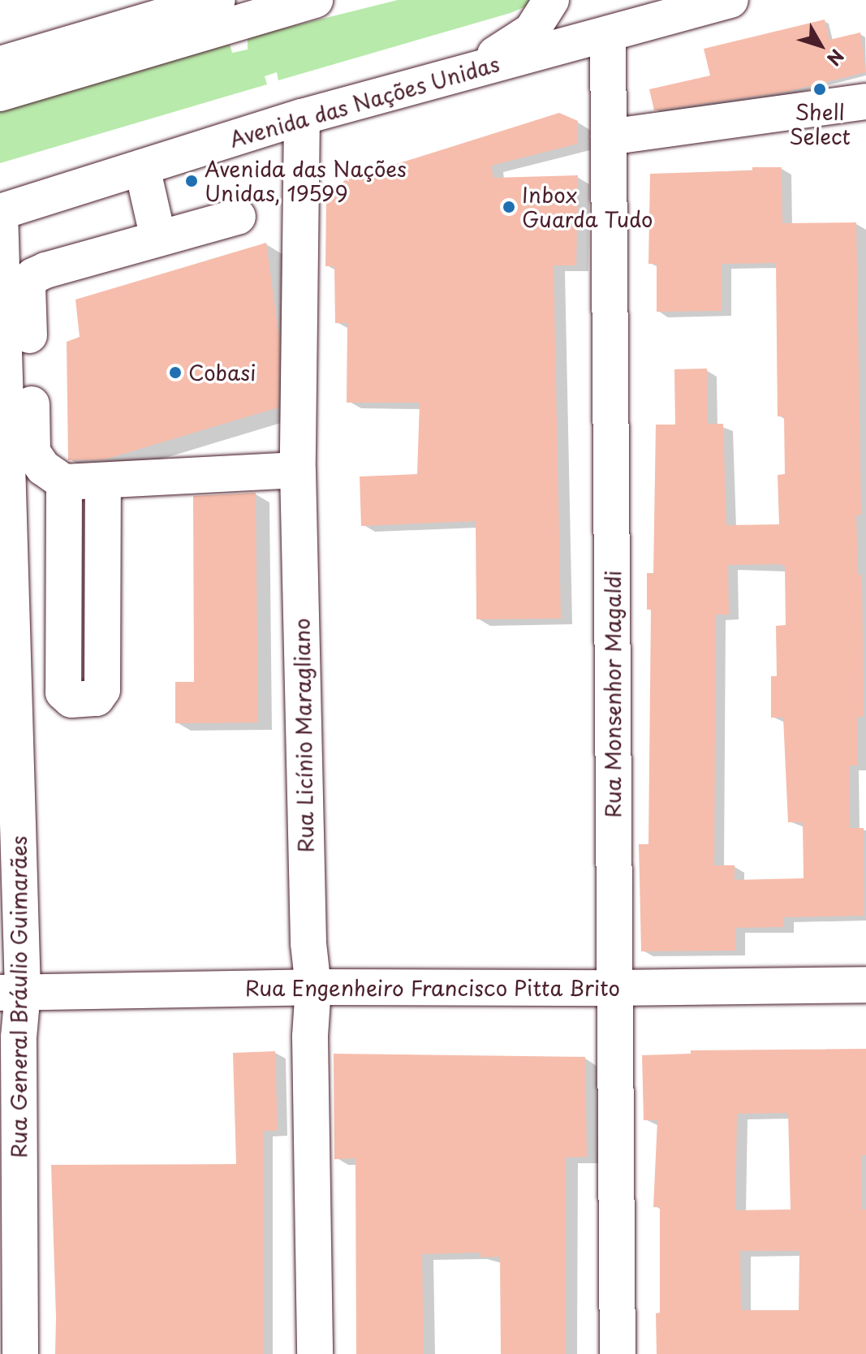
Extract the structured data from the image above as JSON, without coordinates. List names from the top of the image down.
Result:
{
  "streets": {
    "main road": [
      "Avenida das Nações Unidas",
      "Rua Monsenhor Magaldi",
      "Rua Licínio Maragliano",
      "Rua Engenheiro Francisco Pitta Brito",
      "Rua General Bráulio Guimarães"
    ]
  },
  "crossings": [
    ["Avenida das Nações Unidas", "Rua Monsenhor Magaldi"],
    ["Avenida das Nações Unidas", "Rua Licínio Maragliano"],
    ["Avenida das Nações Unidas", "Rua General Bráulio Guimarães"],
    ["Rua Monsenhor Magaldi", "Rua Engenheiro Francisco Pitta Brito"],
    ["Rua Licínio Maragliano", "Rua Engenheiro Francisco Pitta Brito"],
    ["Rua Engenheiro Francisco Pitta Brito", "Rua General Bráulio Guimarães"]
  ],
  "places": [
    "Shell Select",
    "Avenida das Nações Unidas, 19599",
    "Inbox Guarda Tudo",
    "Cobasi"
  ],
  "north": "bottom right"
}
